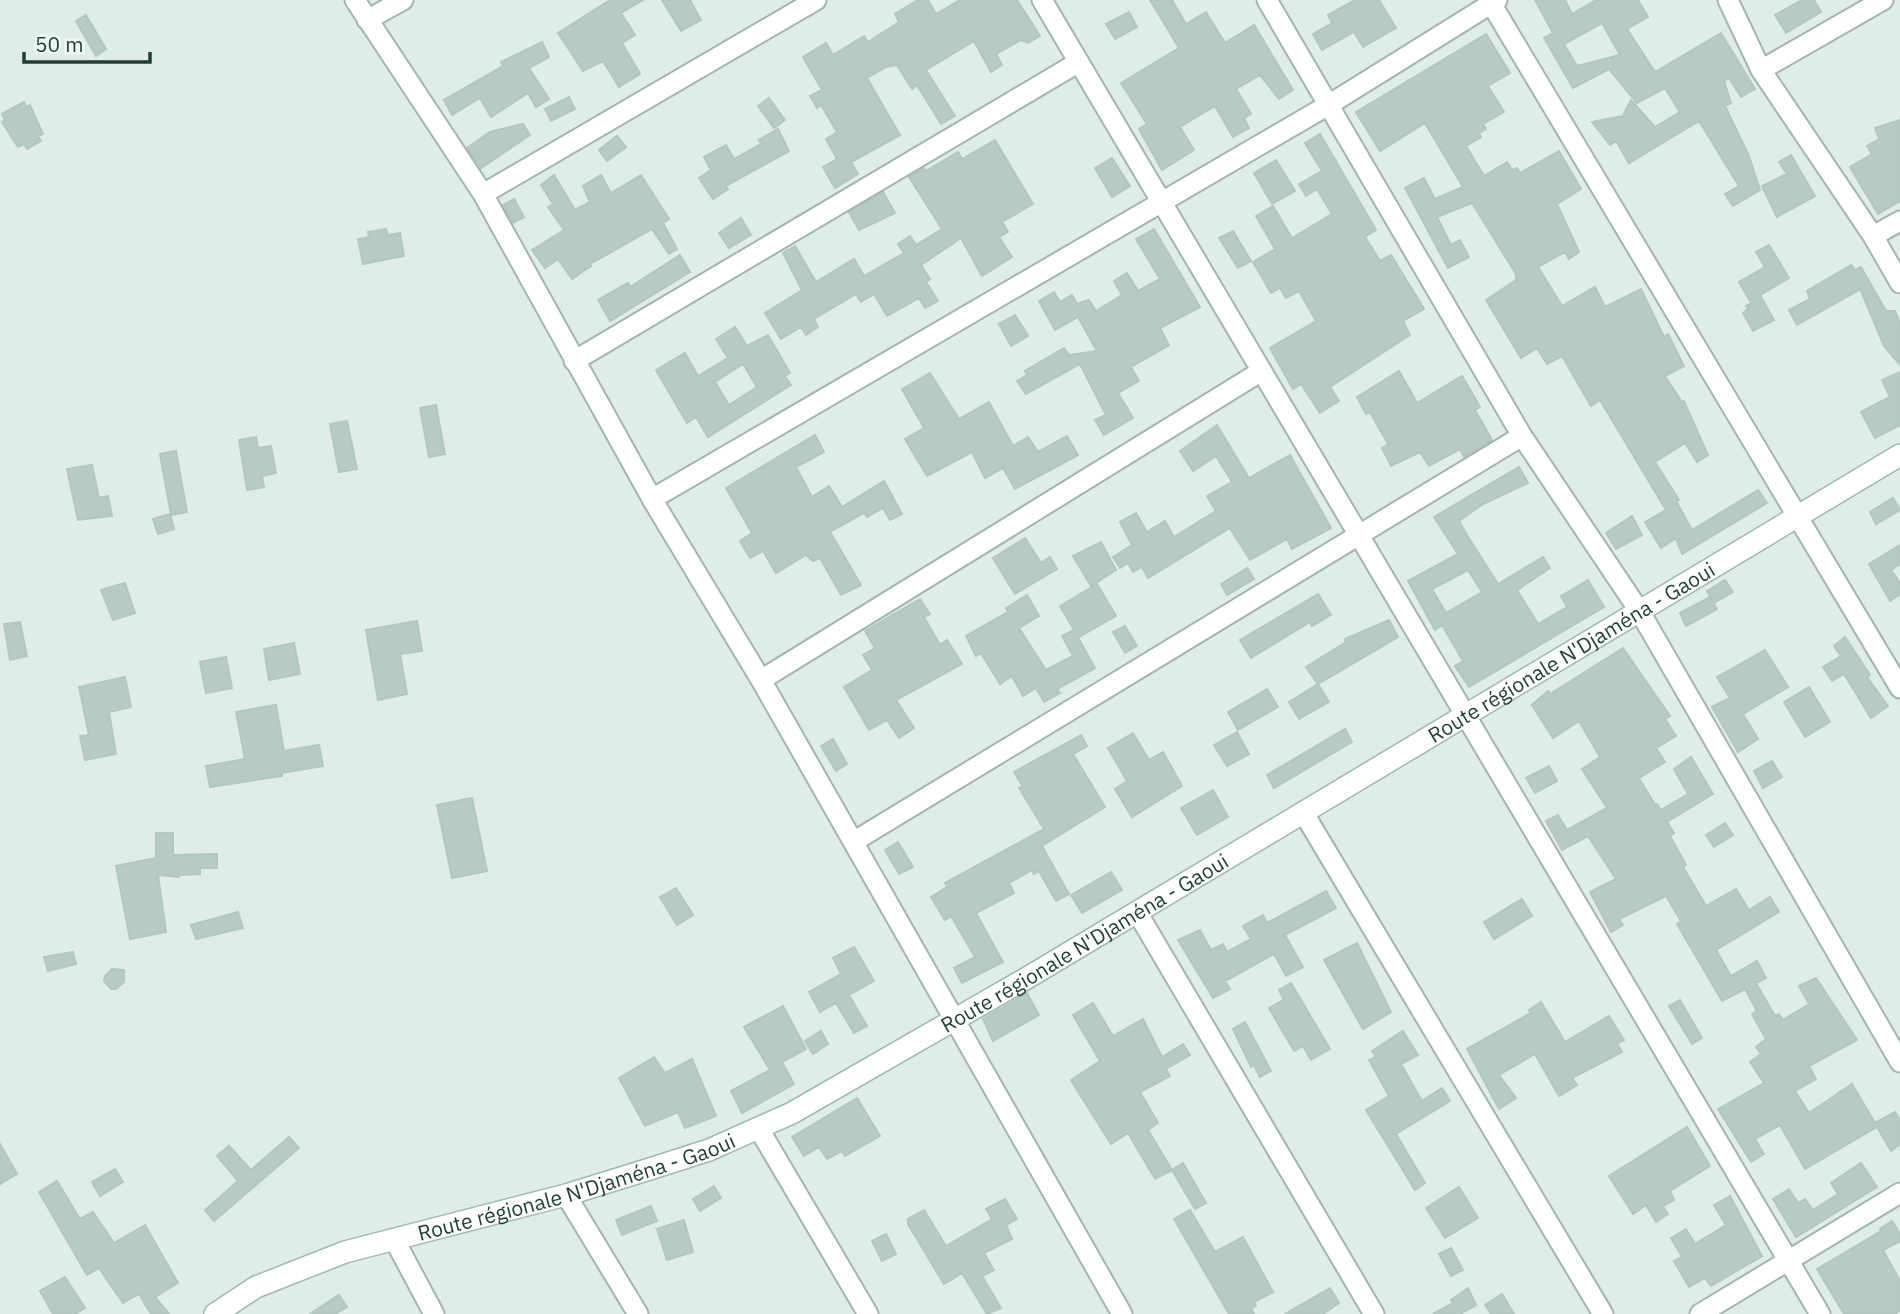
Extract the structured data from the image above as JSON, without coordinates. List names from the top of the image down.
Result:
{
  "streets": {
    "street": ["Route régionale N'Djaména - Gaoui"]
  },
  "scale_bar": "50 m"
}
